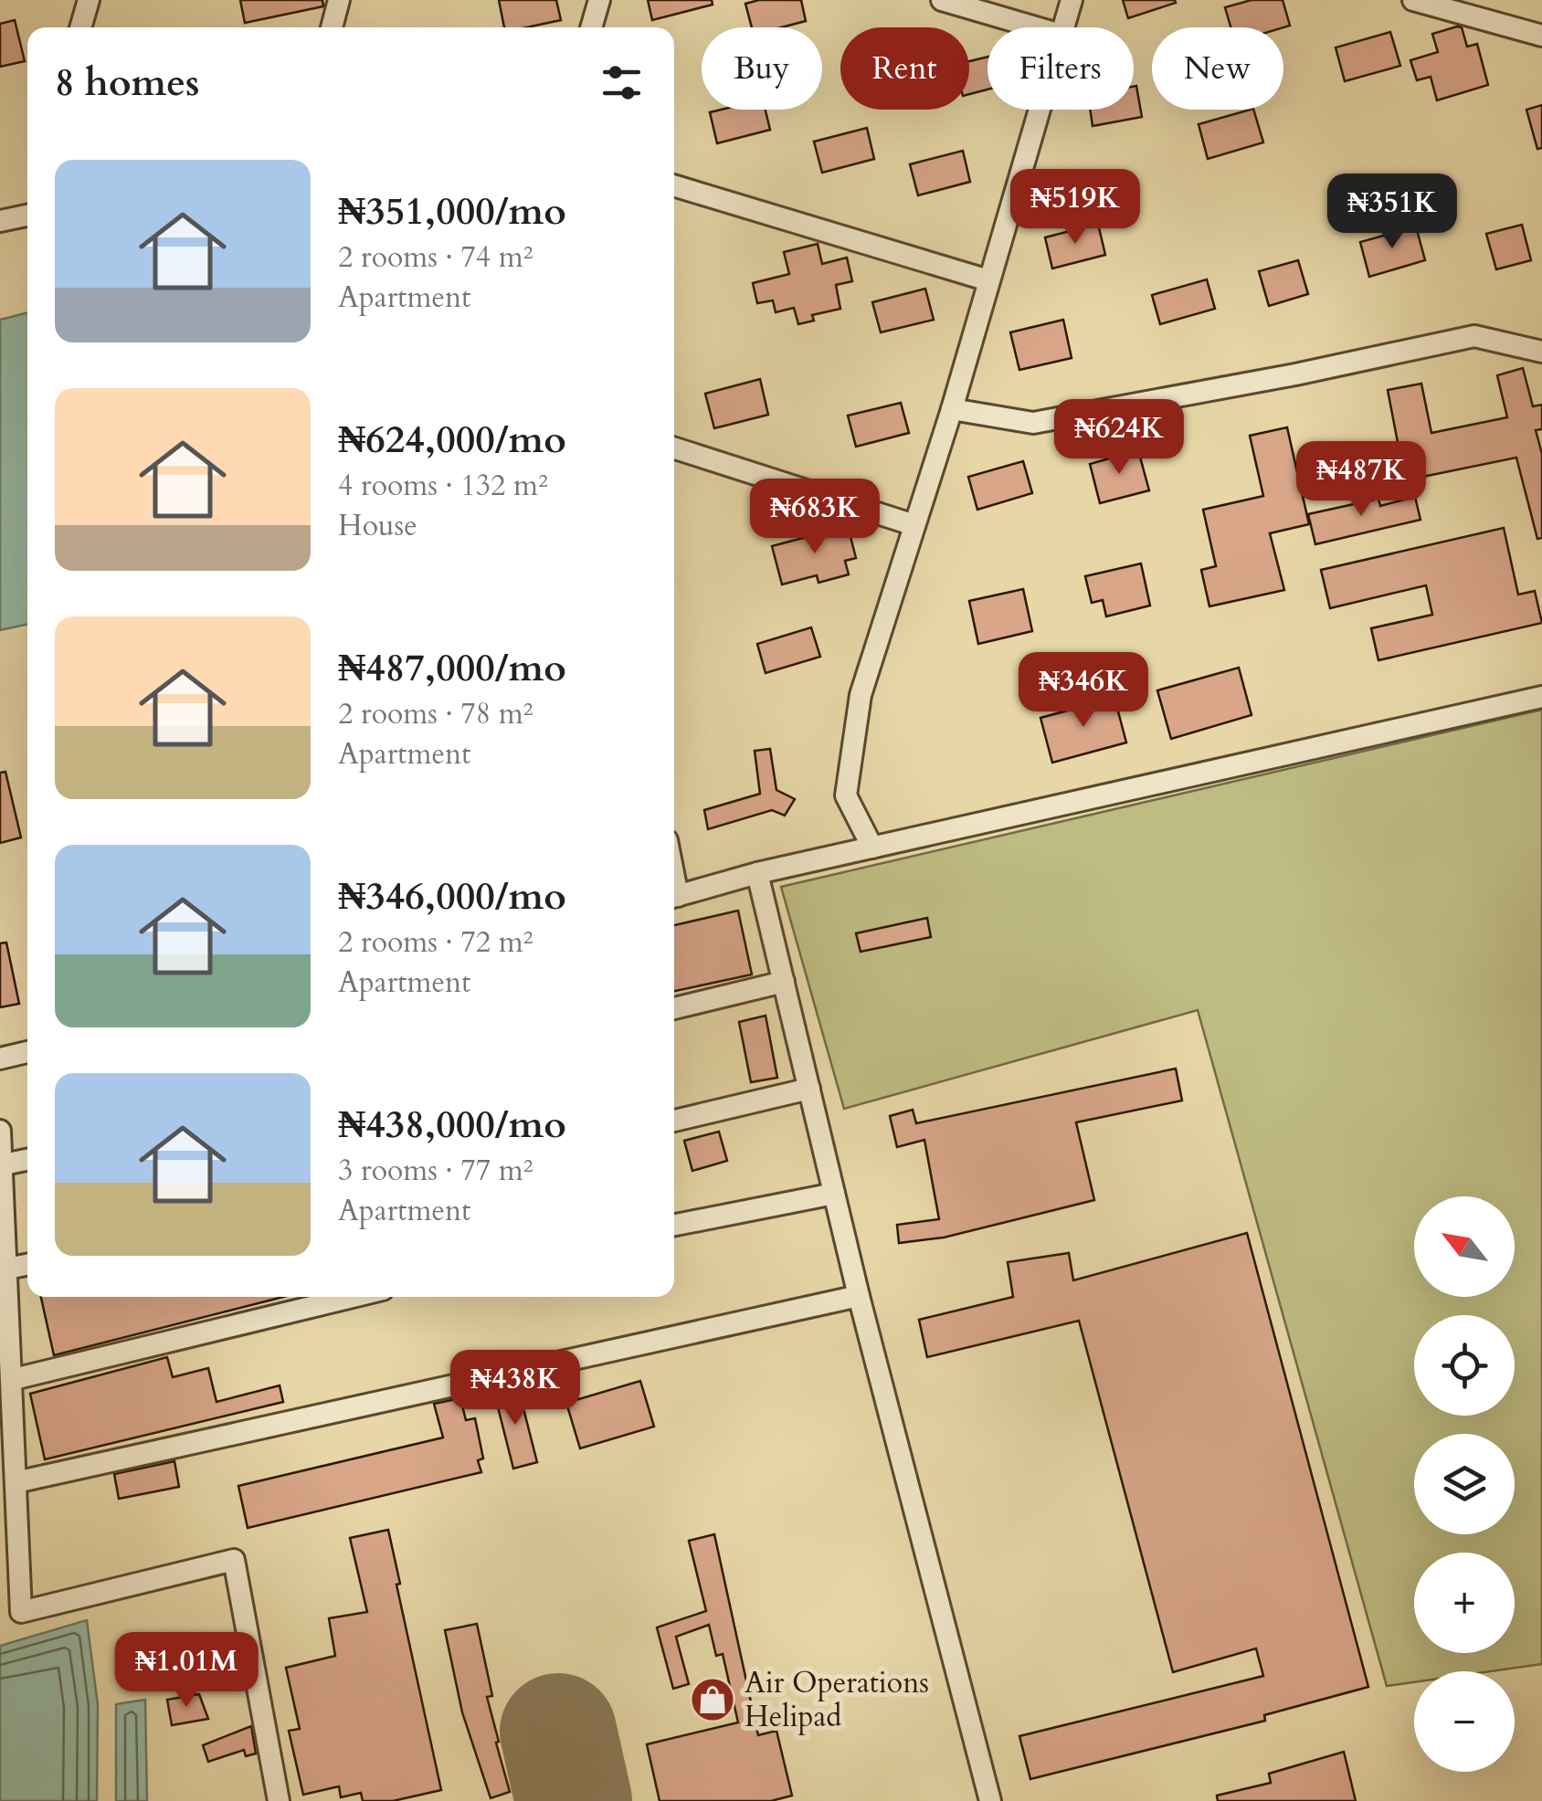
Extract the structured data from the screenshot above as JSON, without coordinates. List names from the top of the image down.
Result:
{
  "places": {
    "shop": ["Air Operations Helipad"]
  },
  "north": "top left",
  "page": {
    "chip": [
      "Buy",
      "Rent",
      "Filters",
      "New"
    ],
    "heading": "8 homes",
    "list": [
      {
        "name": "₦351,000/mo",
        "note": "2 rooms · 74 m² · Apartment"
      },
      {
        "name": "₦624,000/mo",
        "note": "4 rooms · 132 m² · House"
      },
      {
        "name": "₦487,000/mo",
        "note": "2 rooms · 78 m² · Apartment"
      },
      {
        "name": "₦346,000/mo",
        "note": "2 rooms · 72 m² · Apartment"
      },
      {
        "name": "₦438,000/mo",
        "note": "3 rooms · 77 m² · Apartment"
      }
    ],
    "price": [
      "₦519K",
      "₦351K",
      "₦624K",
      "₦487K",
      "₦683K",
      "₦346K",
      "₦438K",
      "₦1.01M"
    ],
    "map_buttons": ["+", "−"]
  }
}
